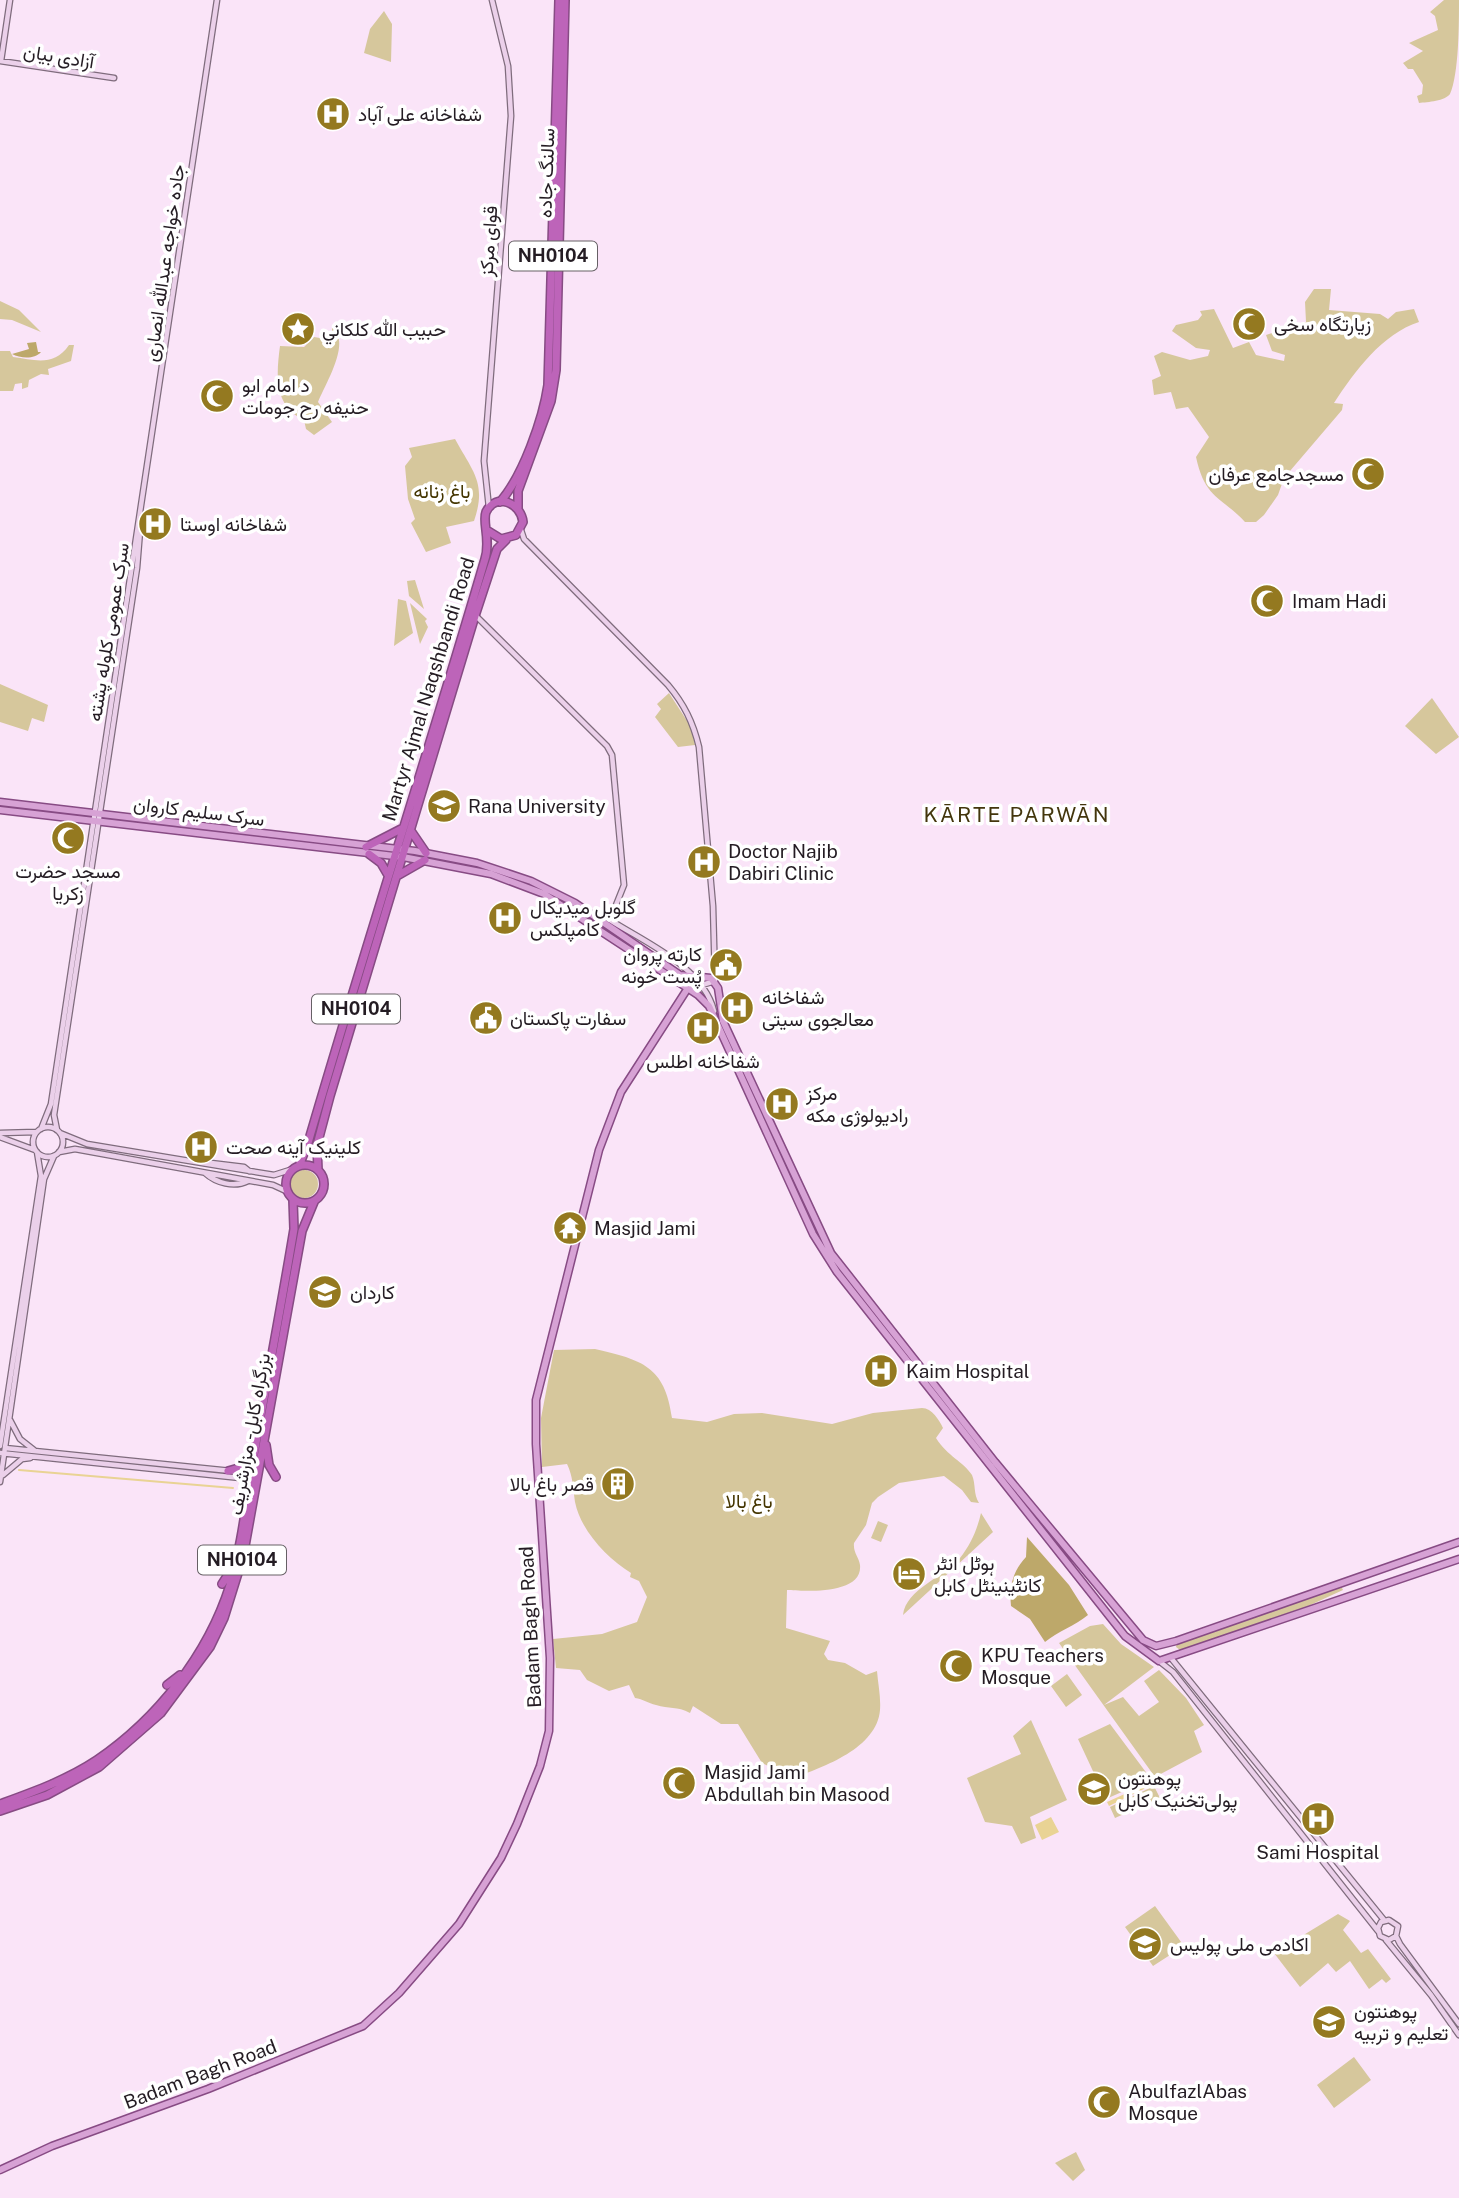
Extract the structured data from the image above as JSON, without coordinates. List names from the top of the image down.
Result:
{
  "streets": {
    "highway": [
      "سالنگ جاده",
      "NH0104",
      "Martyr Ajmal Naqshbandi Road",
      "بزرگراه کابل - مزارشریف"
    ],
    "main road": [
      "آزادی بیان",
      "قوای مرکز",
      "جاده خواجه عبدالله انصاری",
      "سرک عمومی کلوله پشته",
      "سرک سلیم کاروان",
      "Badam Bagh Road"
    ]
  },
  "crossings": [
    ["سالنگ جاده", "قوای مرکز"],
    ["سالنگ جاده", "NH0104"],
    ["سالنگ جاده", "Martyr Ajmal Naqshbandi Road"],
    ["قوای مرکز", "NH0104"],
    ["قوای مرکز", "Martyr Ajmal Naqshbandi Road"],
    ["NH0104", "Martyr Ajmal Naqshbandi Road"],
    ["NH0104", "بزرگراه کابل - مزارشریف"],
    ["جاده خواجه عبدالله انصاری", "سرک عمومی کلوله پشته"],
    ["سرک عمومی کلوله پشته", "سرک سلیم کاروان"]
  ],
  "districts": ["KĀRTE PARWĀN"],
  "parks": ["باغ زنانه", "باغ بالا"],
  "places": {
    "hospital": [
      "شفاخانه علی آباد",
      "شفاخانه اوستا",
      "Doctor Najib Dabiri Clinic",
      "گلوبل میدیکال کامپلکس",
      "شفاخانه معالجوی سیتی",
      "شفاخانه اطلس",
      "مرکز رادیولوژی مکه",
      "کلینیک آینه صحت",
      "Kaim Hospital",
      "Sami Hospital"
    ],
    "mosque": [
      "زیارتگاه سخی",
      "د امام ابو حنیفه رح جومات",
      "مسجدجامع عرفان",
      "Imam Hadi",
      "مسجد حضرت زکریا",
      "KPU Teachers Mosque",
      "Masjid Jami Abdullah bin Masood",
      "AbulfazlAbas Mosque"
    ],
    "place": ["حبيب الله کلکاني"],
    "school or university": [
      "Rana University",
      "کاردان",
      "پوهنتون پولی‌تخنیک کابل",
      "اکادمی ملی پولیس",
      "پوهنتون تعلیم و تربیه"
    ],
    "public building": ["کارته پروان پُست خونه", "سفارت پاکستان"],
    "temple": ["Masjid Jami"],
    "building": ["قصر باغ بالا"],
    "hotel": ["ہوٹل انٹر کانٹینینٹل کابل"]
  }
}
